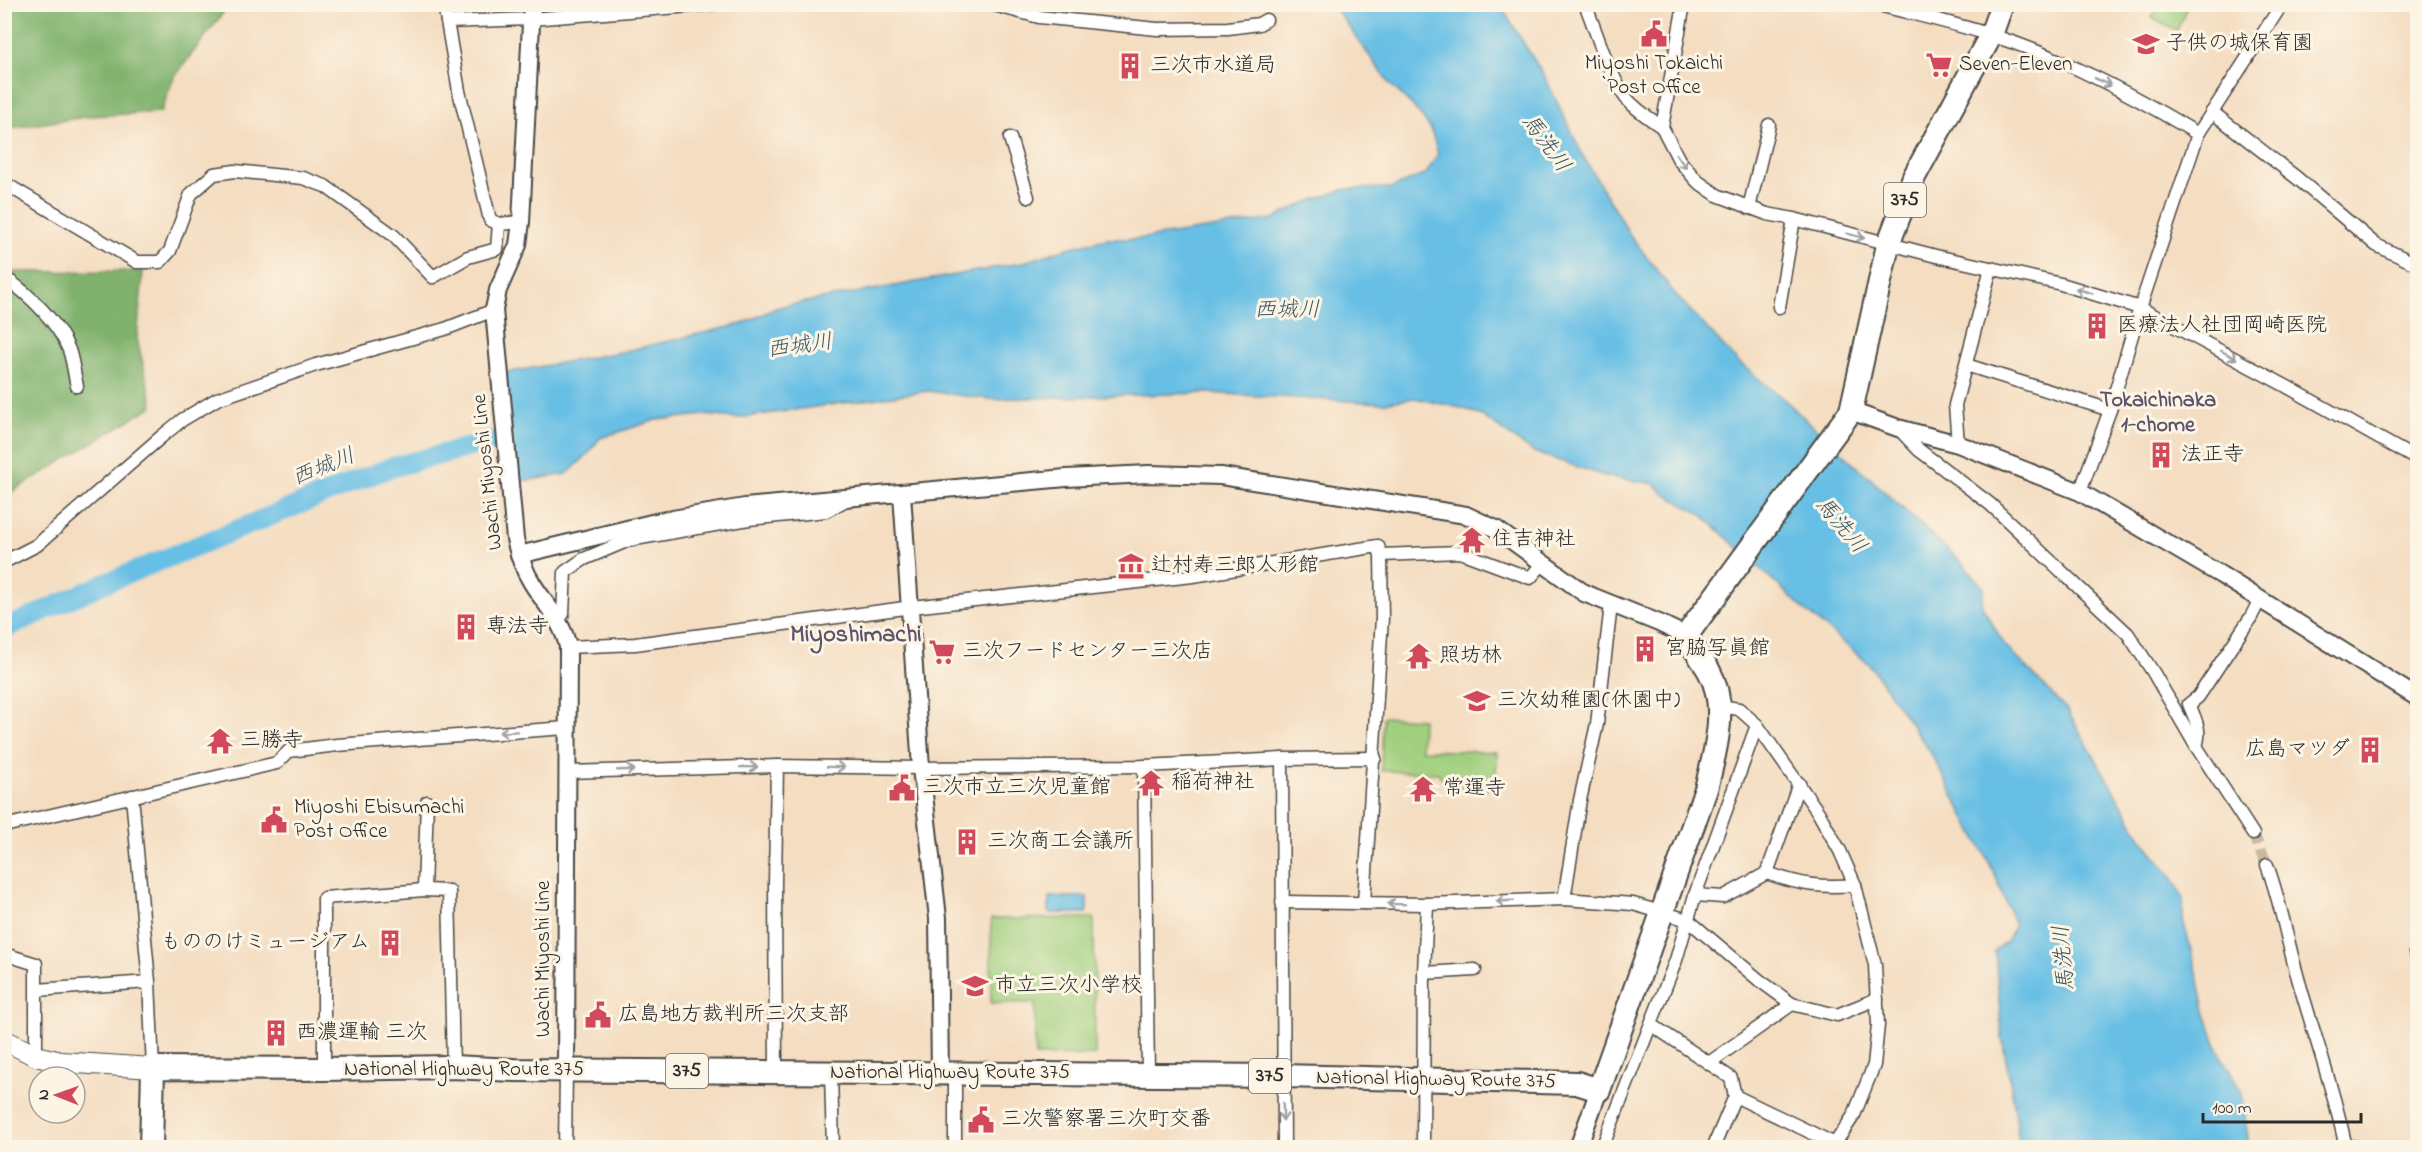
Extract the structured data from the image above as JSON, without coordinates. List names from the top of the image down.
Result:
{
  "streets": {
    "highway": ["375", "National Highway Route 375"],
    "street": ["Wachi Miyoshi Line"]
  },
  "crossings": [
    ["Wachi Miyoshi Line", "National Highway Route 375"]
  ],
  "districts": ["Tokaichinaka 1-chome", "Miyoshimachi"],
  "water": ["馬洗川", "西城川"],
  "places": {
    "public building": [
      "Miyoshi Tokaichi Post Office",
      "三次市立三次児童館",
      "Miyoshi Ebisumachi Post Office",
      "広島地方裁判所三次支部",
      "三次警察署三次町交番"
    ],
    "school or university": ["子供の城保育園", "三次幼稚園(休園中)", "市立三次小学校"],
    "supermarket": ["Seven-Eleven", "三次フードセンター三次店"],
    "building": [
      "三次市水道局",
      "医療法人社団岡崎医院",
      "法正寺",
      "専法寺",
      "宮脇写眞館",
      "広島マツダ",
      "三次商工会議所",
      "もののけミュージアム",
      "西濃運輸 三次"
    ],
    "temple": [
      "住吉神社",
      "照坊林",
      "三勝寺",
      "稲荷神社",
      "常運寺"
    ],
    "museum": ["辻村寿三郎人形館"]
  },
  "scale_bar": "100 m",
  "north": "left"
}
